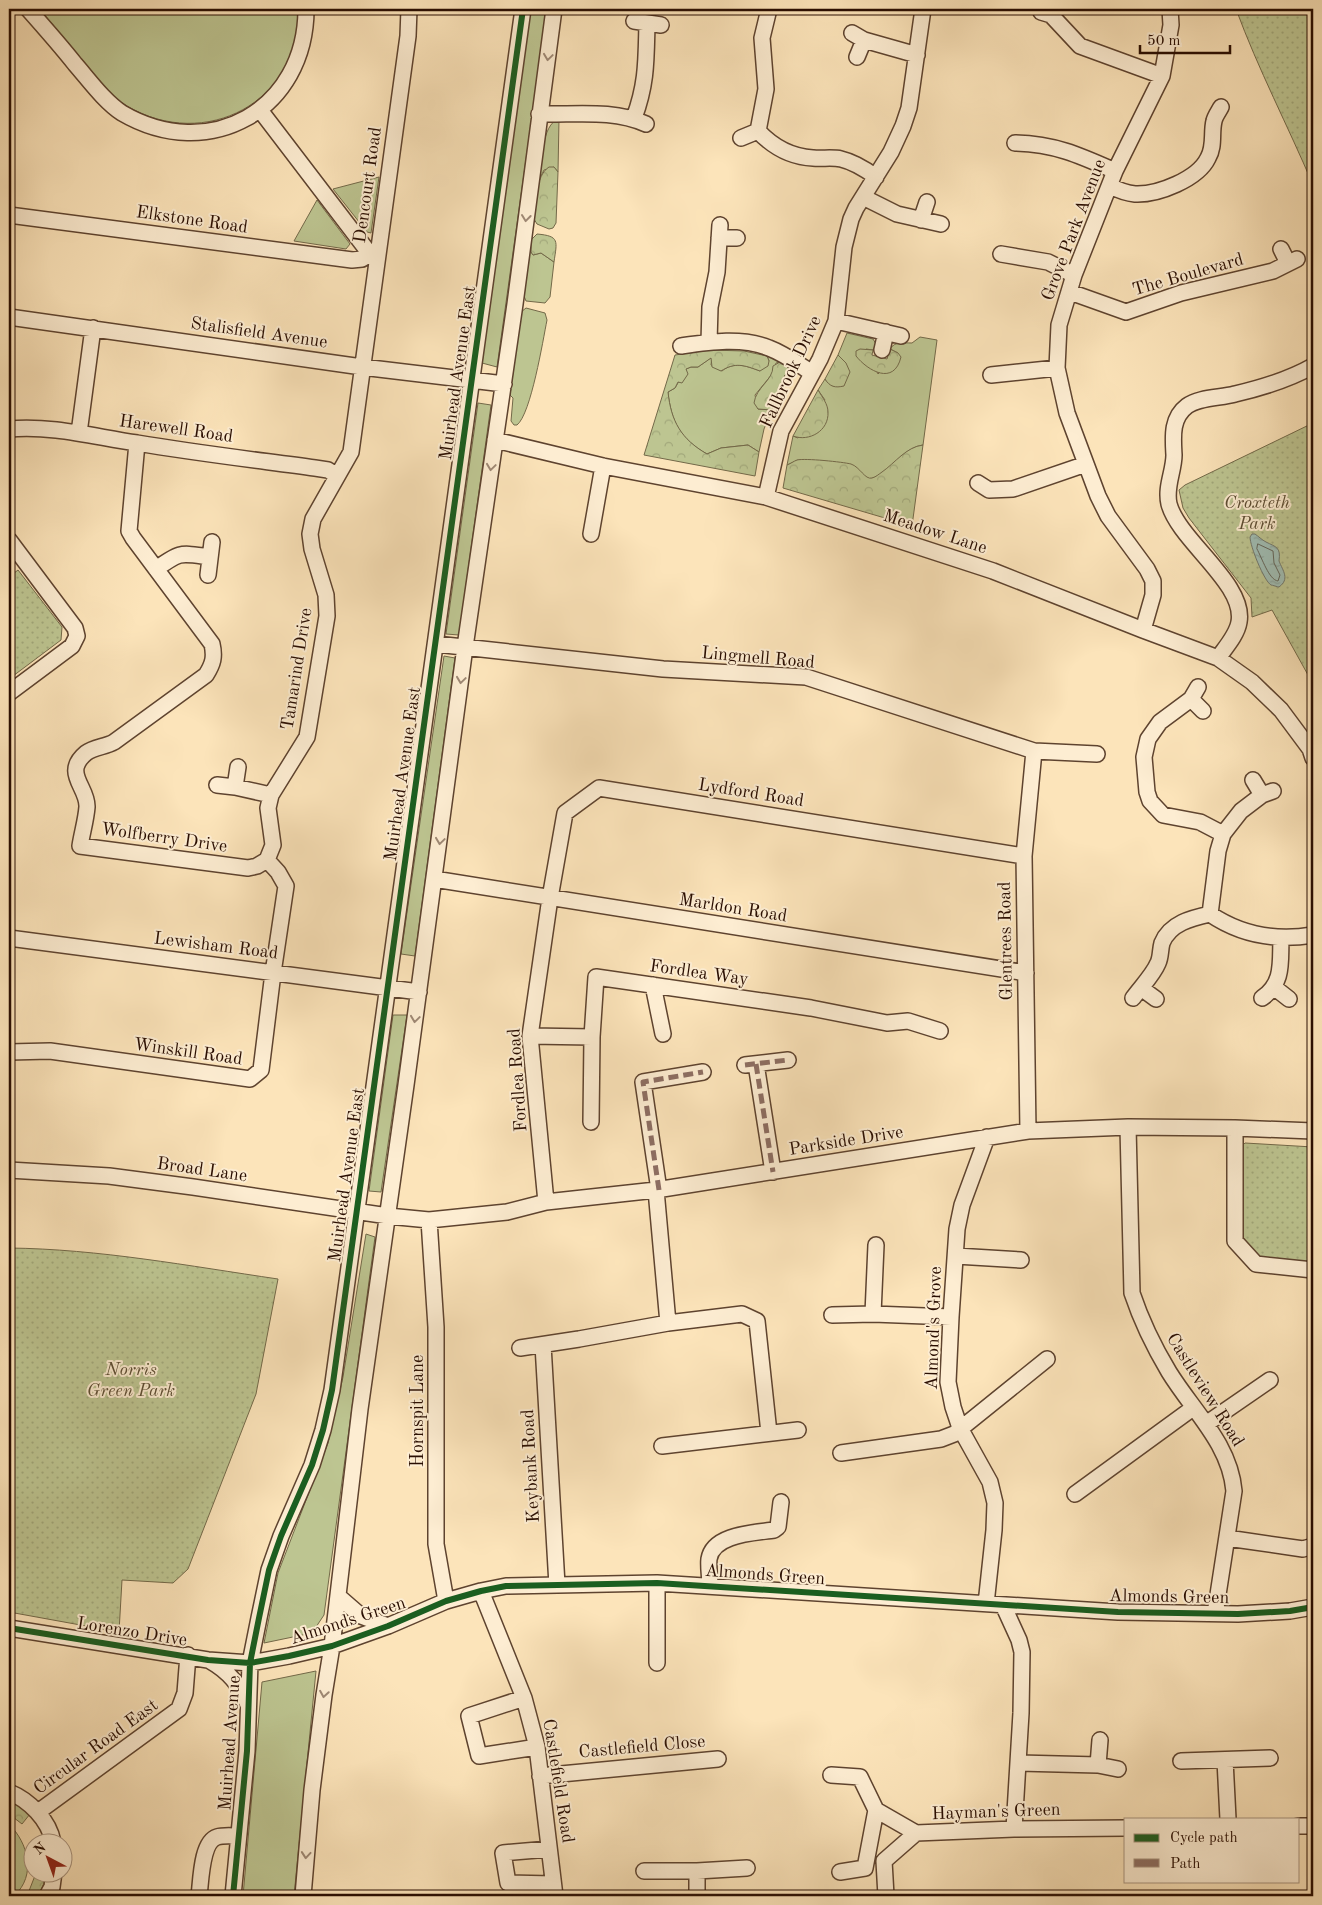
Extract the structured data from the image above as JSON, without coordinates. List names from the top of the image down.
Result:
{
  "streets": {
    "street": [
      "Dencourt Road",
      "Elkstone Road",
      "Grove Park Avenue",
      "The Boulevard",
      "Stalisfield Avenue",
      "Fallbrook Drive",
      "Muirhead Avenue East",
      "Harewell Road",
      "Meadow Lane",
      "Lingmell Road",
      "Tamarind Drive",
      "Lydford Road",
      "Wolfberry Drive",
      "Marldon Road",
      "Glentrees Road",
      "Lewisham Road",
      "Fordlea Way",
      "Winskill Road",
      "Fordlea Road",
      "Parkside Drive",
      "Broad Lane",
      "Almond's Grove",
      "Castleview Road",
      "Hornspit Lane",
      "Keybank Road",
      "Almonds Green",
      "Lorenzo Drive",
      "Muirhead Avenue",
      "Circular Road East",
      "Castlefield Close",
      "Castlefield Road",
      "Hayman's Green"
    ]
  },
  "crossings": [
    ["Dencourt Road", "Elkstone Road"],
    ["Dencourt Road", "Stalisfield Avenue"],
    ["Dencourt Road", "Tamarind Drive"],
    ["Grove Park Avenue", "The Boulevard"],
    ["Grove Park Avenue", "Meadow Lane"],
    ["Stalisfield Avenue", "Muirhead Avenue East"],
    ["Stalisfield Avenue", "Tamarind Drive"],
    ["Fallbrook Drive", "Meadow Lane"],
    ["Muirhead Avenue East", "Lingmell Road"],
    ["Muirhead Avenue East", "Lewisham Road"],
    ["Muirhead Avenue East", "Broad Lane"],
    ["Muirhead Avenue East", "Muirhead Avenue"],
    ["Harewell Road", "Tamarind Drive"],
    ["Harewell Road", "Wolfberry Drive"],
    ["Lingmell Road", "Glentrees Road"],
    ["Tamarind Drive", "Wolfberry Drive"],
    ["Lydford Road", "Marldon Road"],
    ["Lydford Road", "Glentrees Road"],
    ["Lydford Road", "Fordlea Road"],
    ["Marldon Road", "Glentrees Road"],
    ["Marldon Road", "Fordlea Road"],
    ["Glentrees Road", "Parkside Drive"],
    ["Lewisham Road", "Winskill Road"],
    ["Fordlea Road", "Parkside Drive"],
    ["Parkside Drive", "Broad Lane"],
    ["Parkside Drive", "Almond's Grove"],
    ["Parkside Drive", "Castleview Road"],
    ["Parkside Drive", "Hornspit Lane"],
    ["Almond's Grove", "Almonds Green"],
    ["Castleview Road", "Almonds Green"],
    ["Hornspit Lane", "Almonds Green"],
    ["Keybank Road", "Almonds Green"],
    ["Almonds Green", "Lorenzo Drive"],
    ["Almonds Green", "Muirhead Avenue"],
    ["Almonds Green", "Castlefield Road"],
    ["Lorenzo Drive", "Muirhead Avenue"],
    ["Lorenzo Drive", "Circular Road East"],
    ["Castlefield Close", "Castlefield Road"]
  ],
  "parks": ["Croxteth Park", "Norris Green Park"],
  "legend": ["Cycle path", "Path"],
  "scale_bar": "50 m",
  "north": "top left"
}
